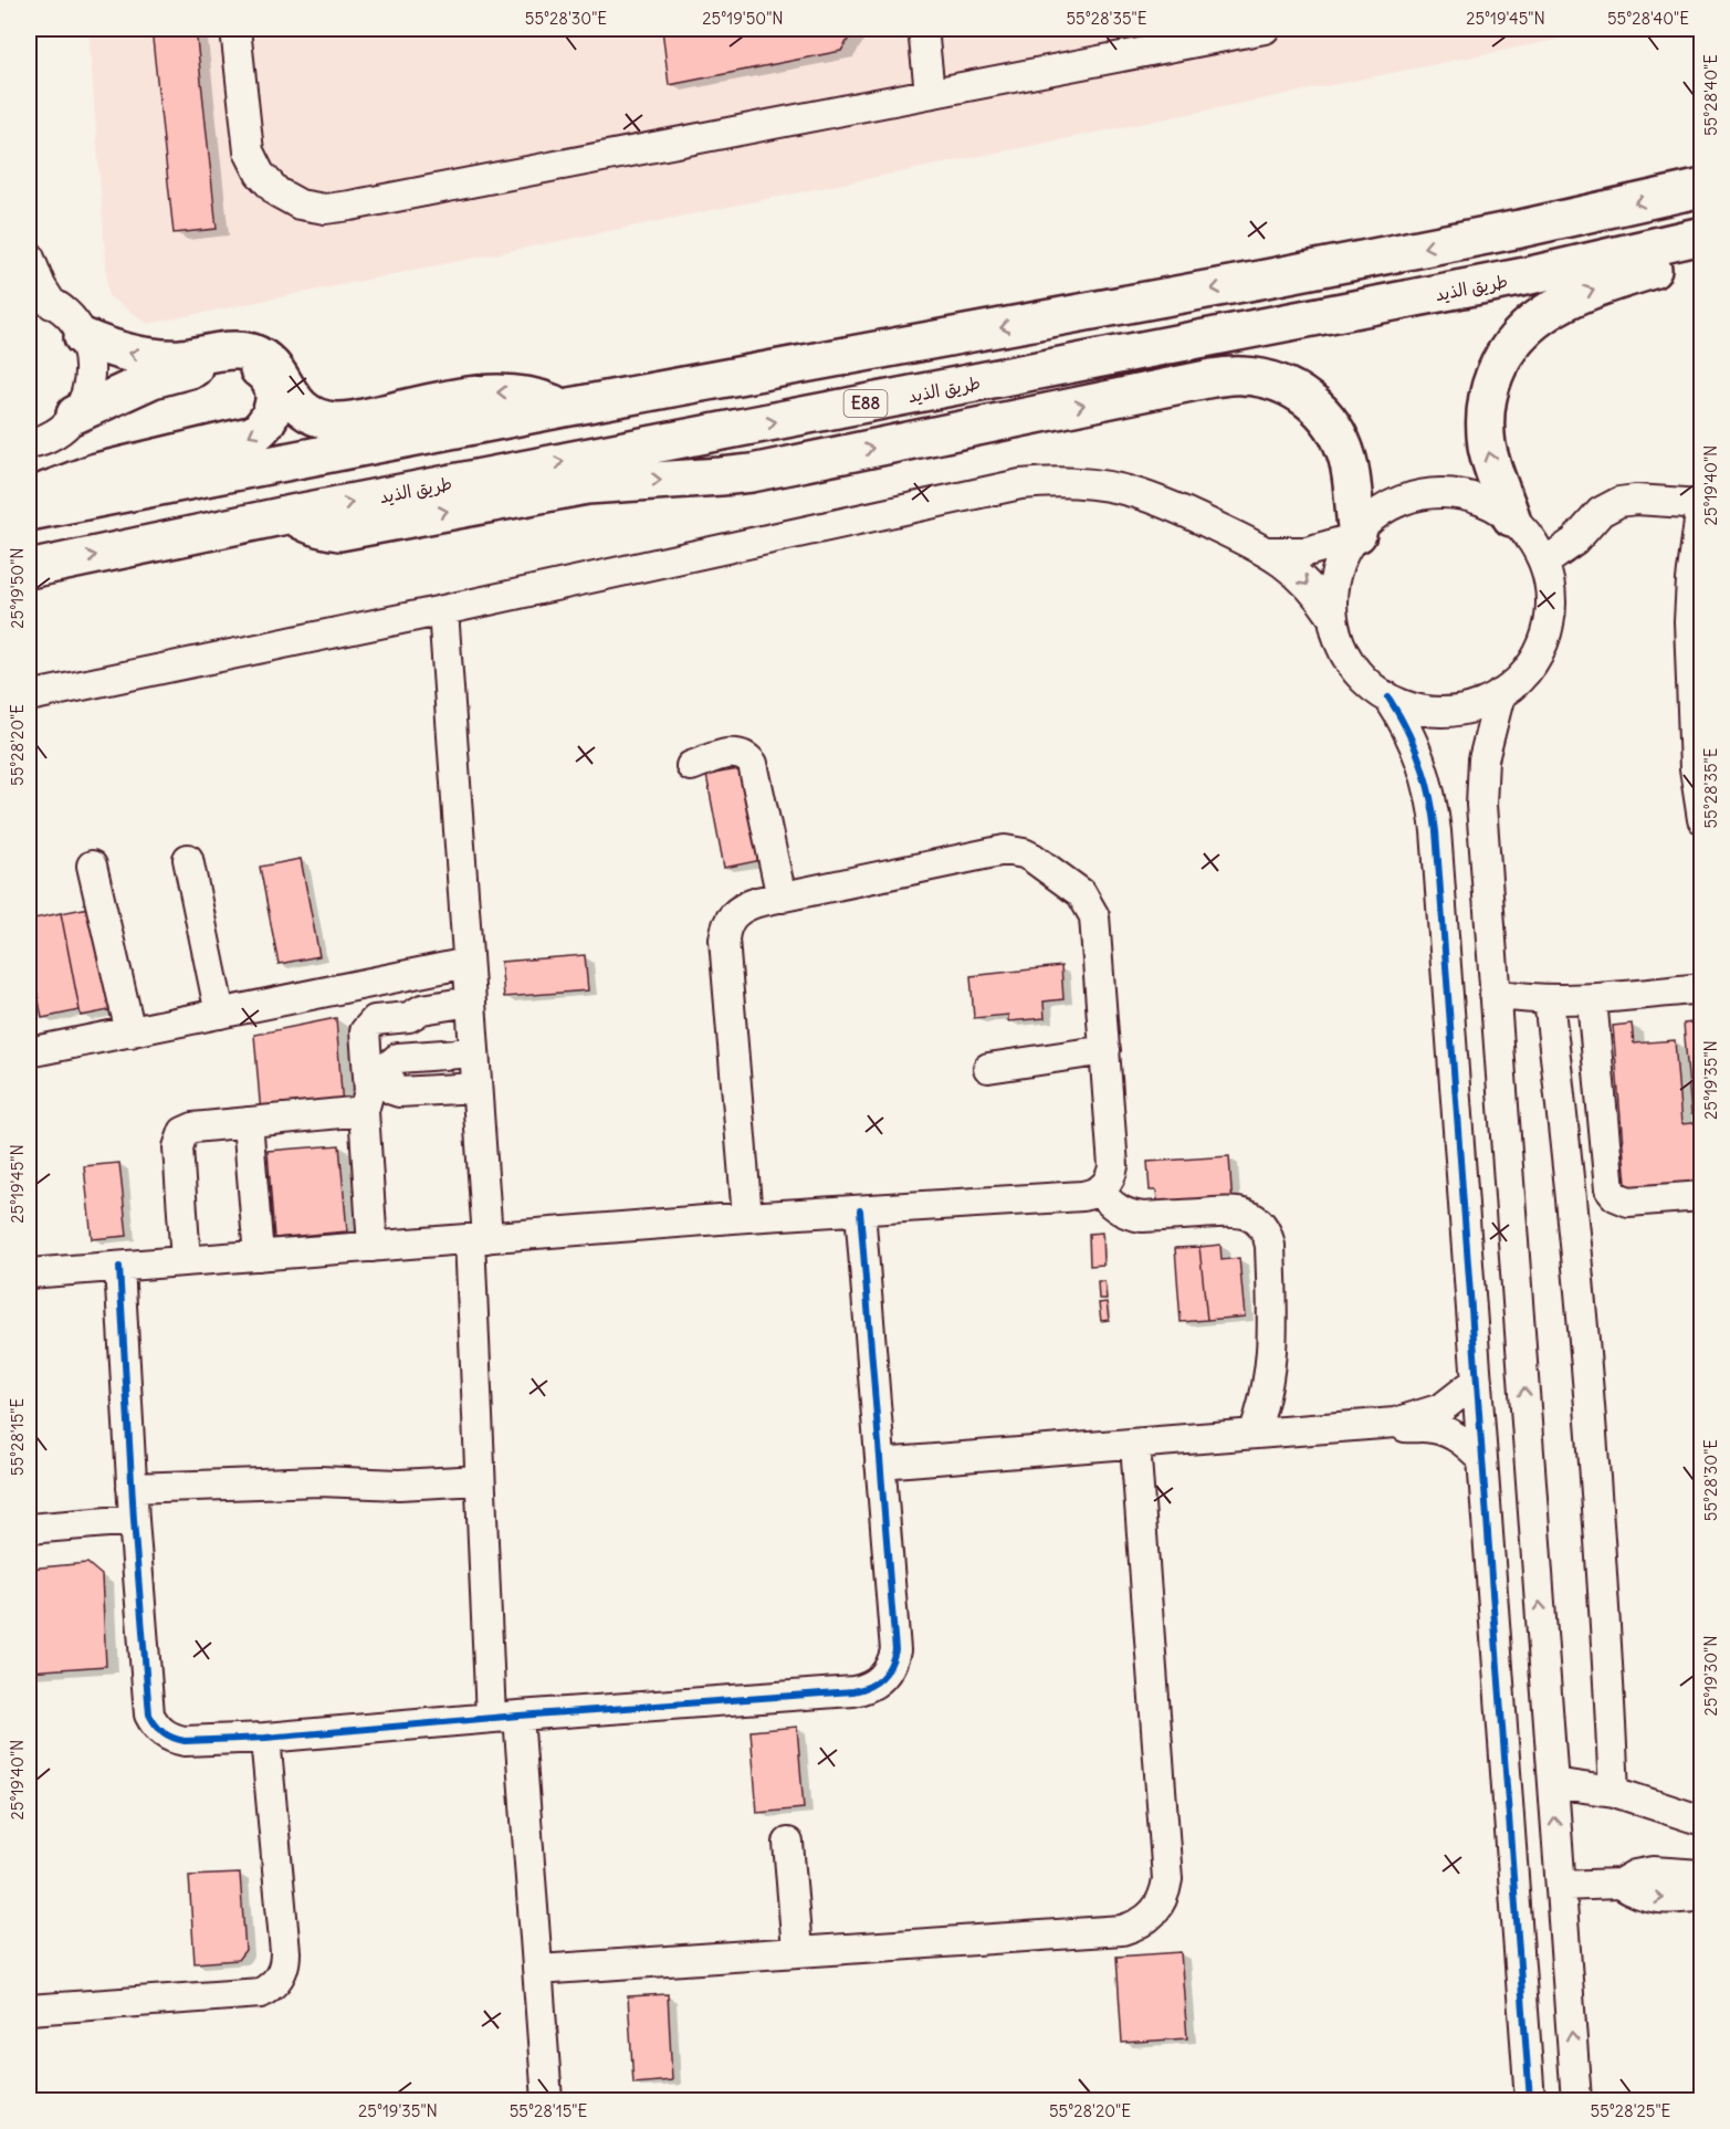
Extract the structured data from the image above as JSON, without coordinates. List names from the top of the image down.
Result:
{
  "streets": {
    "highway": ["طريق الذيد", "E88"]
  },
  "coordinates": [
    "55°28'30\"E",
    "25°19'50\"N",
    "55°28'35\"E",
    "25°19'45\"N",
    "55°28'40\"E",
    "25°19'40\"N",
    "55°28'20\"E",
    "25°19'35\"N",
    "55°28'15\"E",
    "25°19'30\"N",
    "55°28'25\"E"
  ]
}
